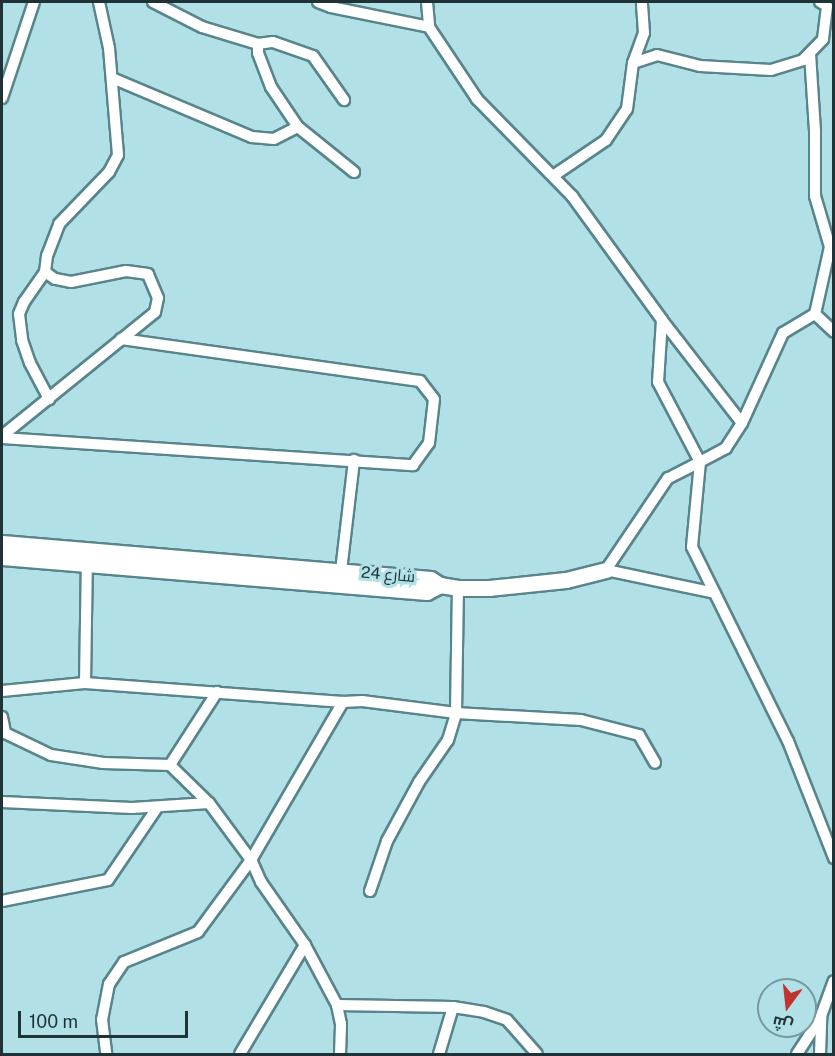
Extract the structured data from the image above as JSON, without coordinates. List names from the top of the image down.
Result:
{
  "streets": {
    "street": ["شارع 24"]
  },
  "scale_bar": "100 m",
  "north": "bottom"
}
